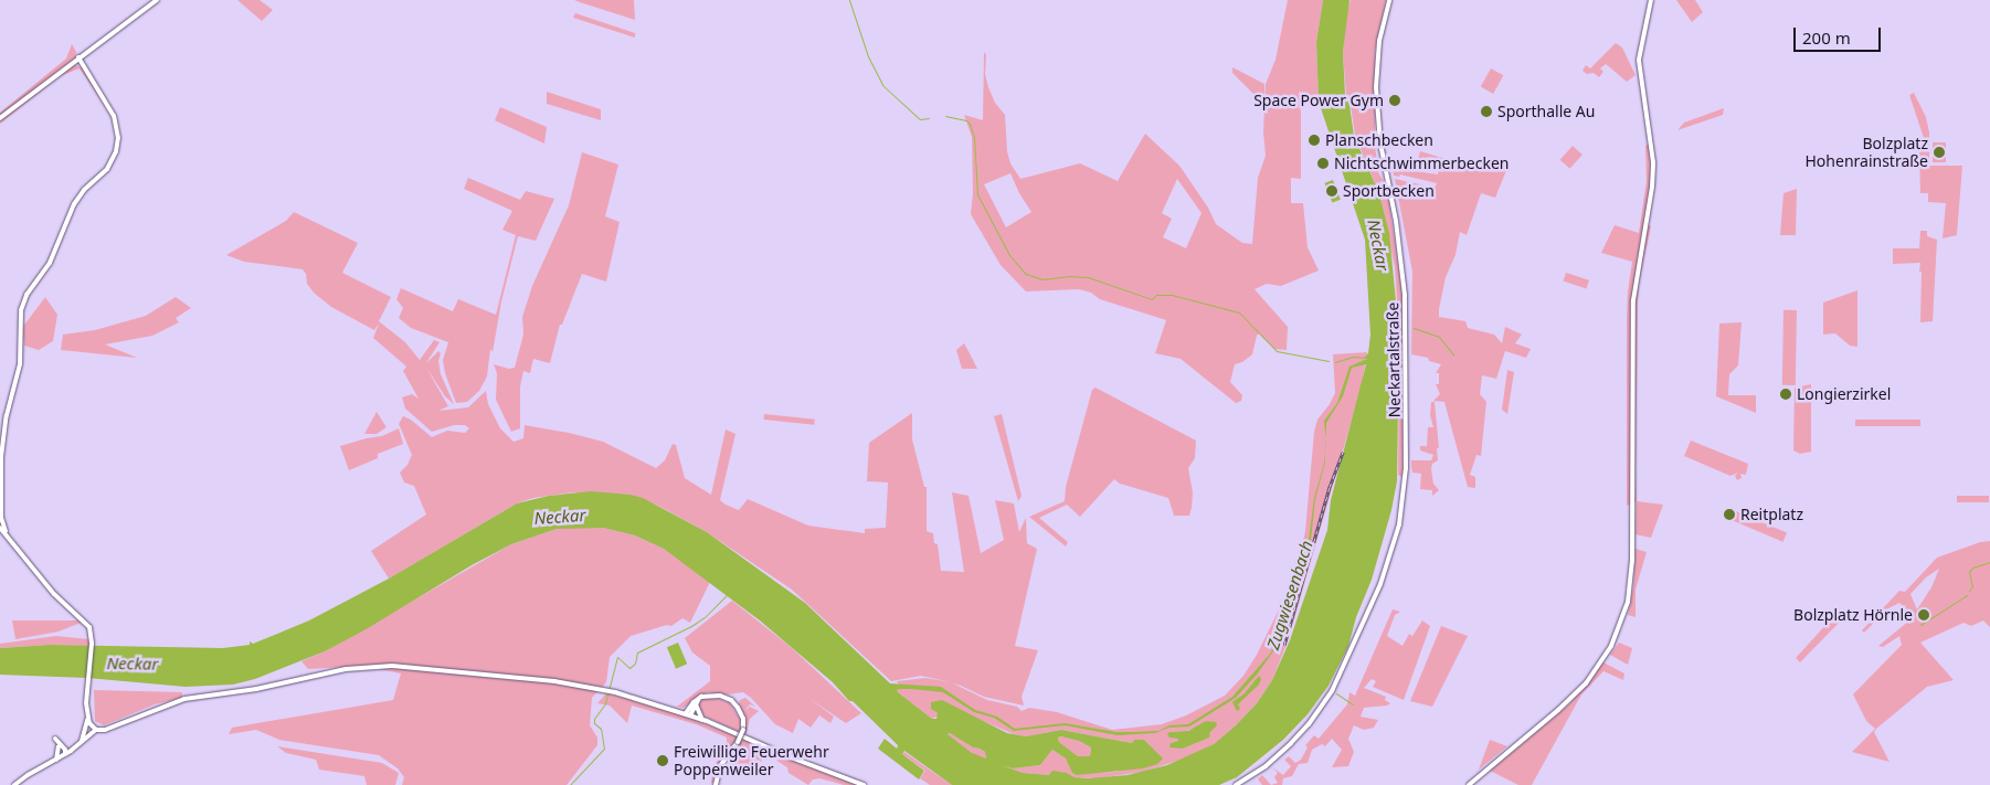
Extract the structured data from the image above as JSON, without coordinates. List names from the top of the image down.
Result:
{
  "streets": {
    "main road": ["Neckartalstraße"]
  },
  "water": ["Neckar", "Zugwiesenbach"],
  "places": [
    "Space Power Gym",
    "Sporthalle Au",
    "Planschbecken",
    "Bolzplatz Hohenrainstraße",
    "Nichtschwimmerbecken",
    "Sportbecken",
    "Longierzirkel",
    "Reitplatz",
    "Bolzplatz Hörnle",
    "Freiwillige Feuerwehr Poppenweiler"
  ],
  "scale_bar": "200 m"
}
